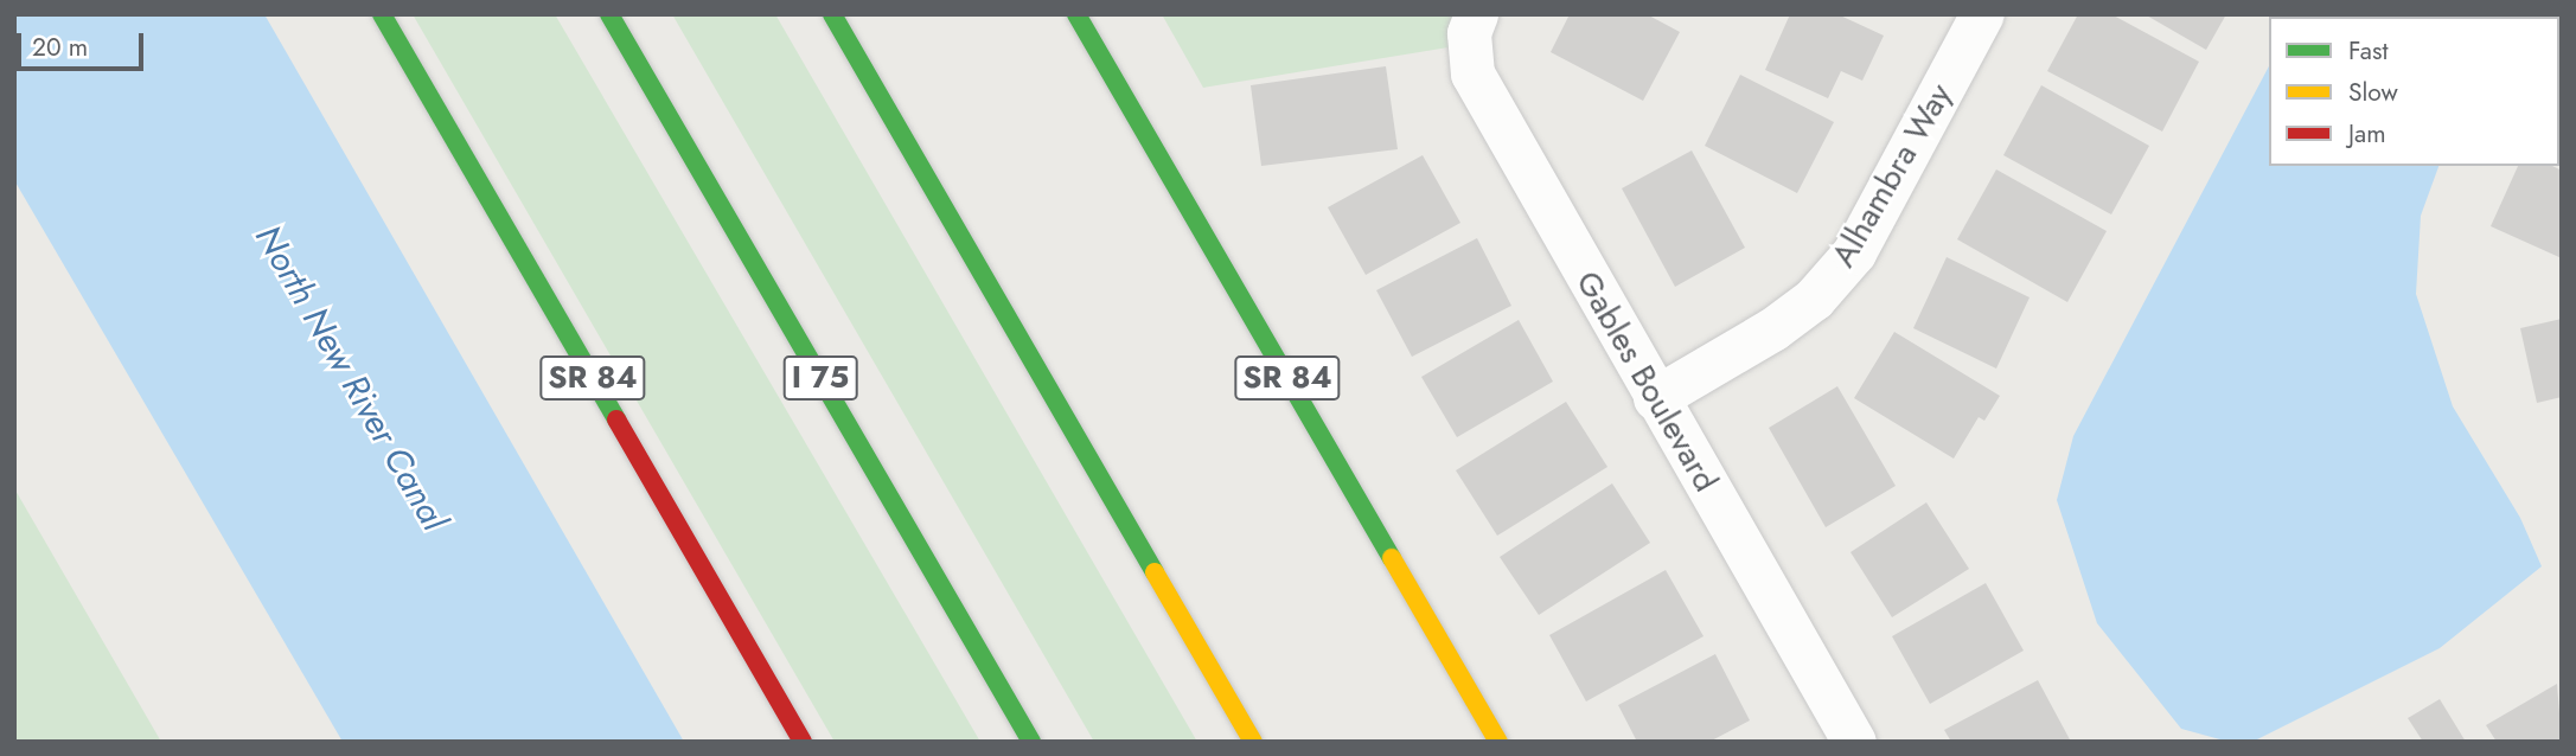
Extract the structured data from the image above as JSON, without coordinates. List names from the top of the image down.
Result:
{
  "streets": {
    "main road": ["SR 84", "I 75"],
    "street": ["Alhambra Way", "Gables Boulevard"]
  },
  "crossings": [
    ["Alhambra Way", "Gables Boulevard"]
  ],
  "water": ["North New River Canal"],
  "legend": ["Fast", "Slow", "Jam"],
  "scale_bar": "20 m"
}
